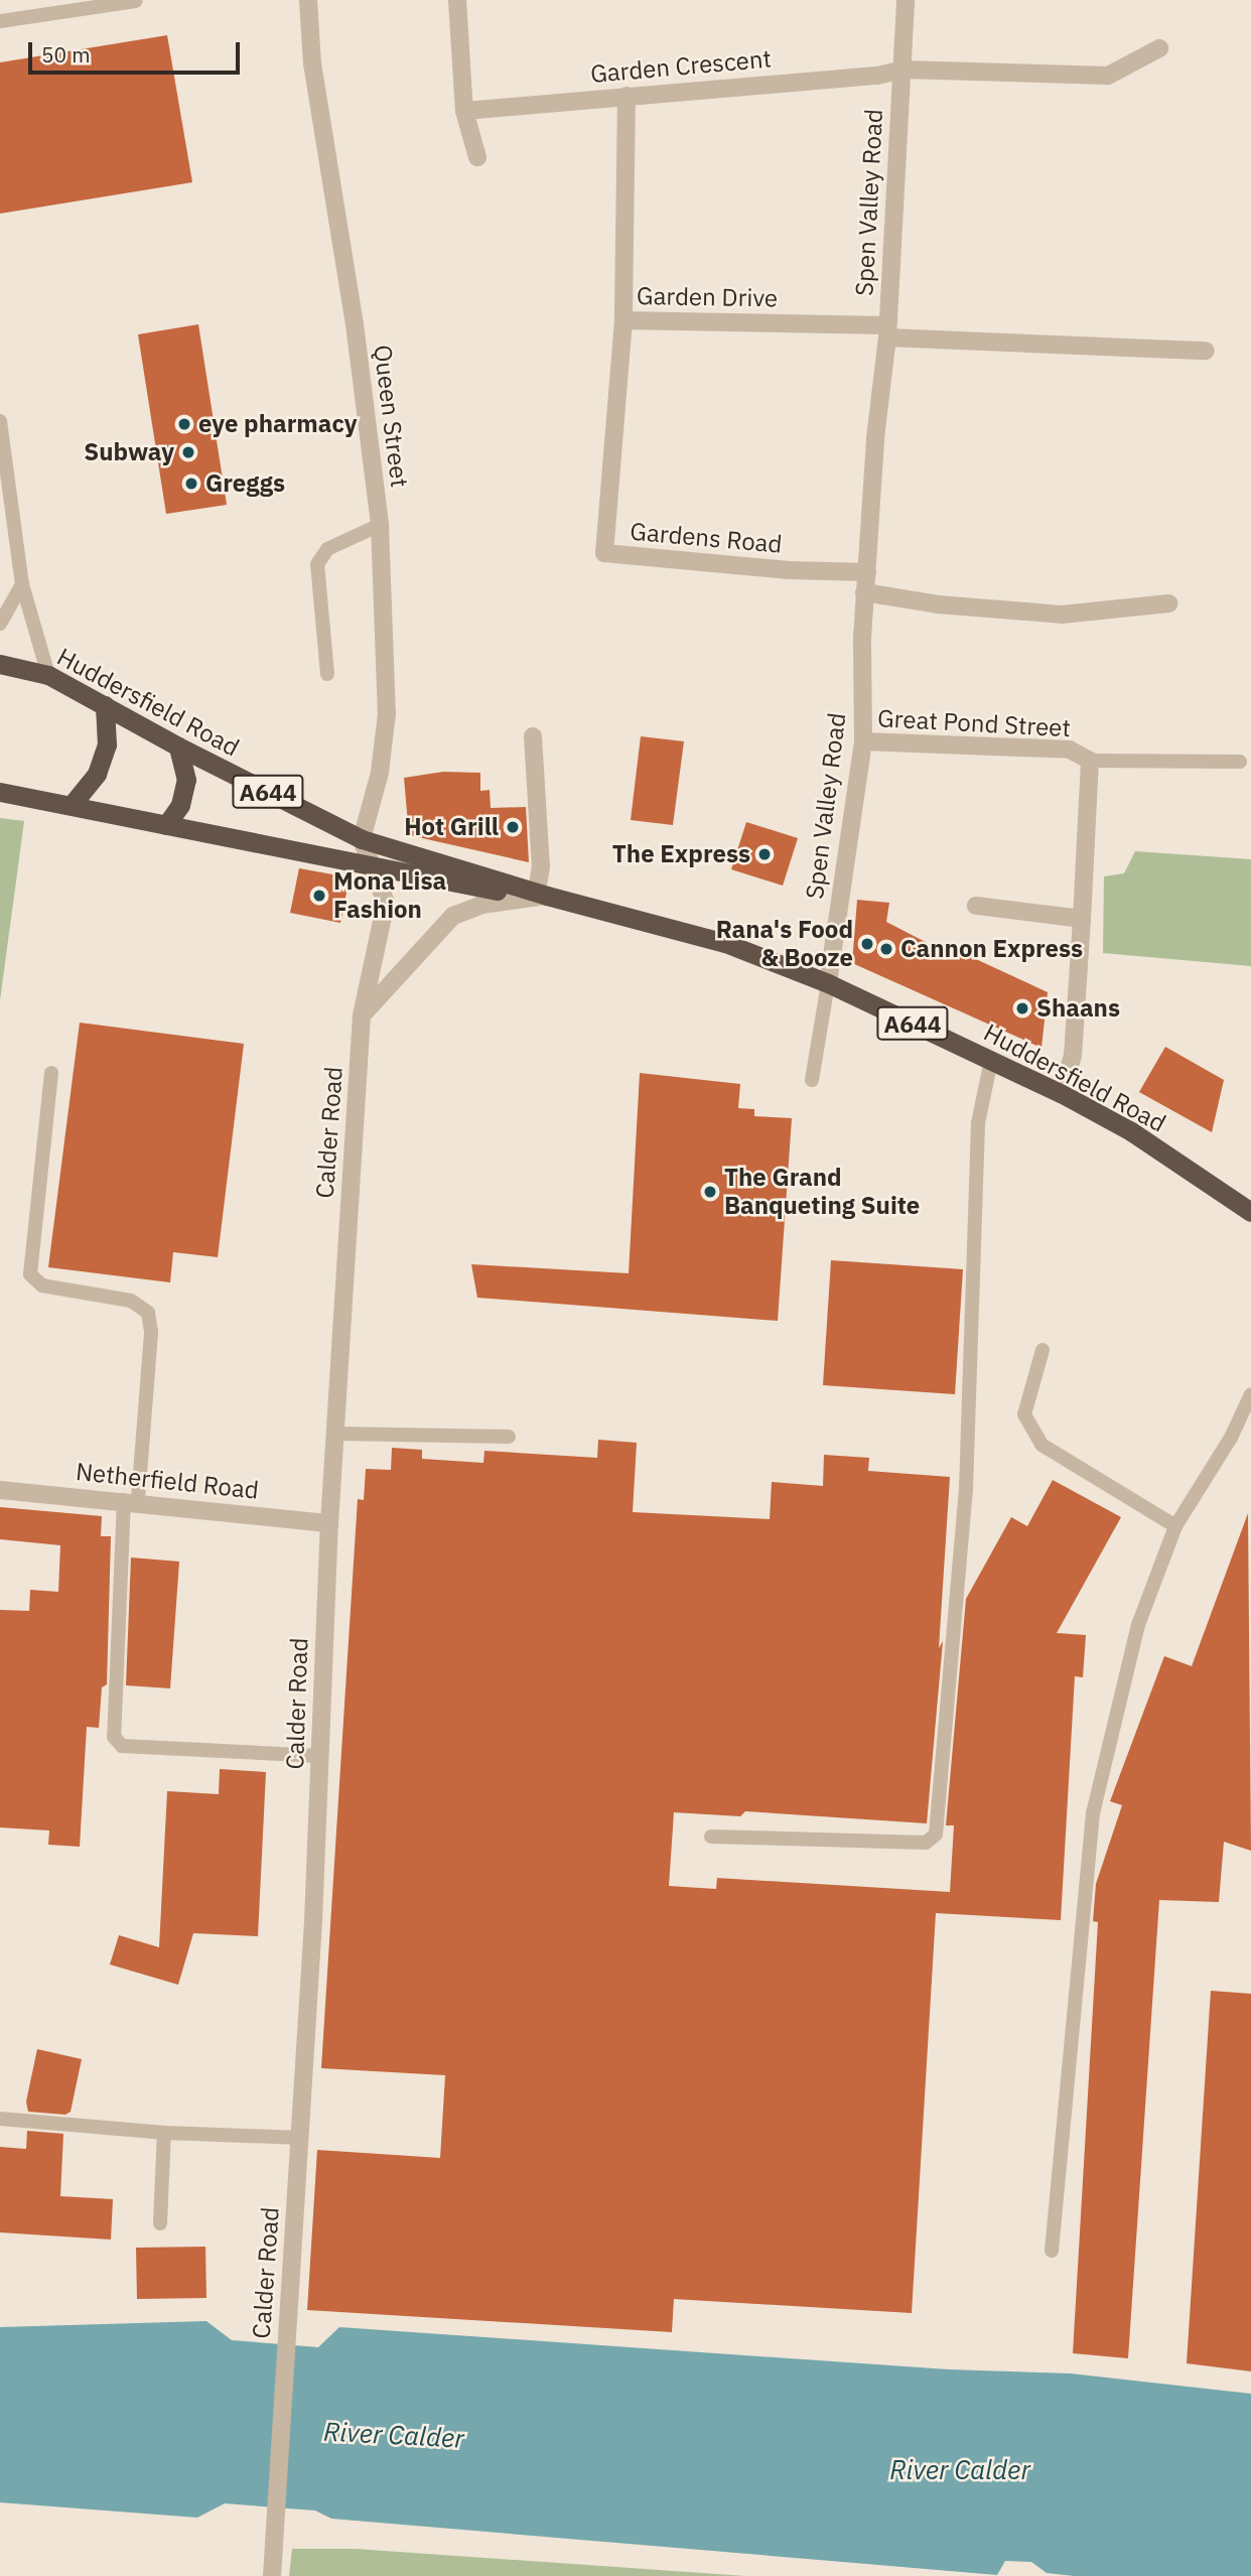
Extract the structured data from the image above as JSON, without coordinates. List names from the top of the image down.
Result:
{
  "streets": {
    "highway": ["Huddersfield Road", "A644"],
    "street": [
      "Garden Crescent",
      "Spen Valley Road",
      "Garden Drive",
      "Queen Street",
      "Gardens Road",
      "Great Pond Street",
      "Calder Road",
      "Netherfield Road"
    ]
  },
  "crossings": [
    ["Garden Crescent", "Spen Valley Road"],
    ["Garden Crescent", "Garden Drive"],
    ["Spen Valley Road", "Garden Drive"],
    ["Spen Valley Road", "Gardens Road"],
    ["Spen Valley Road", "Huddersfield Road"],
    ["Spen Valley Road", "Great Pond Street"],
    ["Garden Drive", "Gardens Road"],
    ["Queen Street", "Huddersfield Road"],
    ["Queen Street", "Calder Road"],
    ["Huddersfield Road", "Great Pond Street"],
    ["Huddersfield Road", "Calder Road"],
    ["Calder Road", "Netherfield Road"]
  ],
  "water": ["River Calder"],
  "places": [
    "eye pharmacy",
    "Subway",
    "Greggs",
    "Hot Grill",
    "The Express",
    "Mona Lisa Fashion",
    "Rana's Food & Booze",
    "Cannon Express",
    "Shaans",
    "The Grand Banqueting Suite"
  ],
  "scale_bar": "50 m"
}
